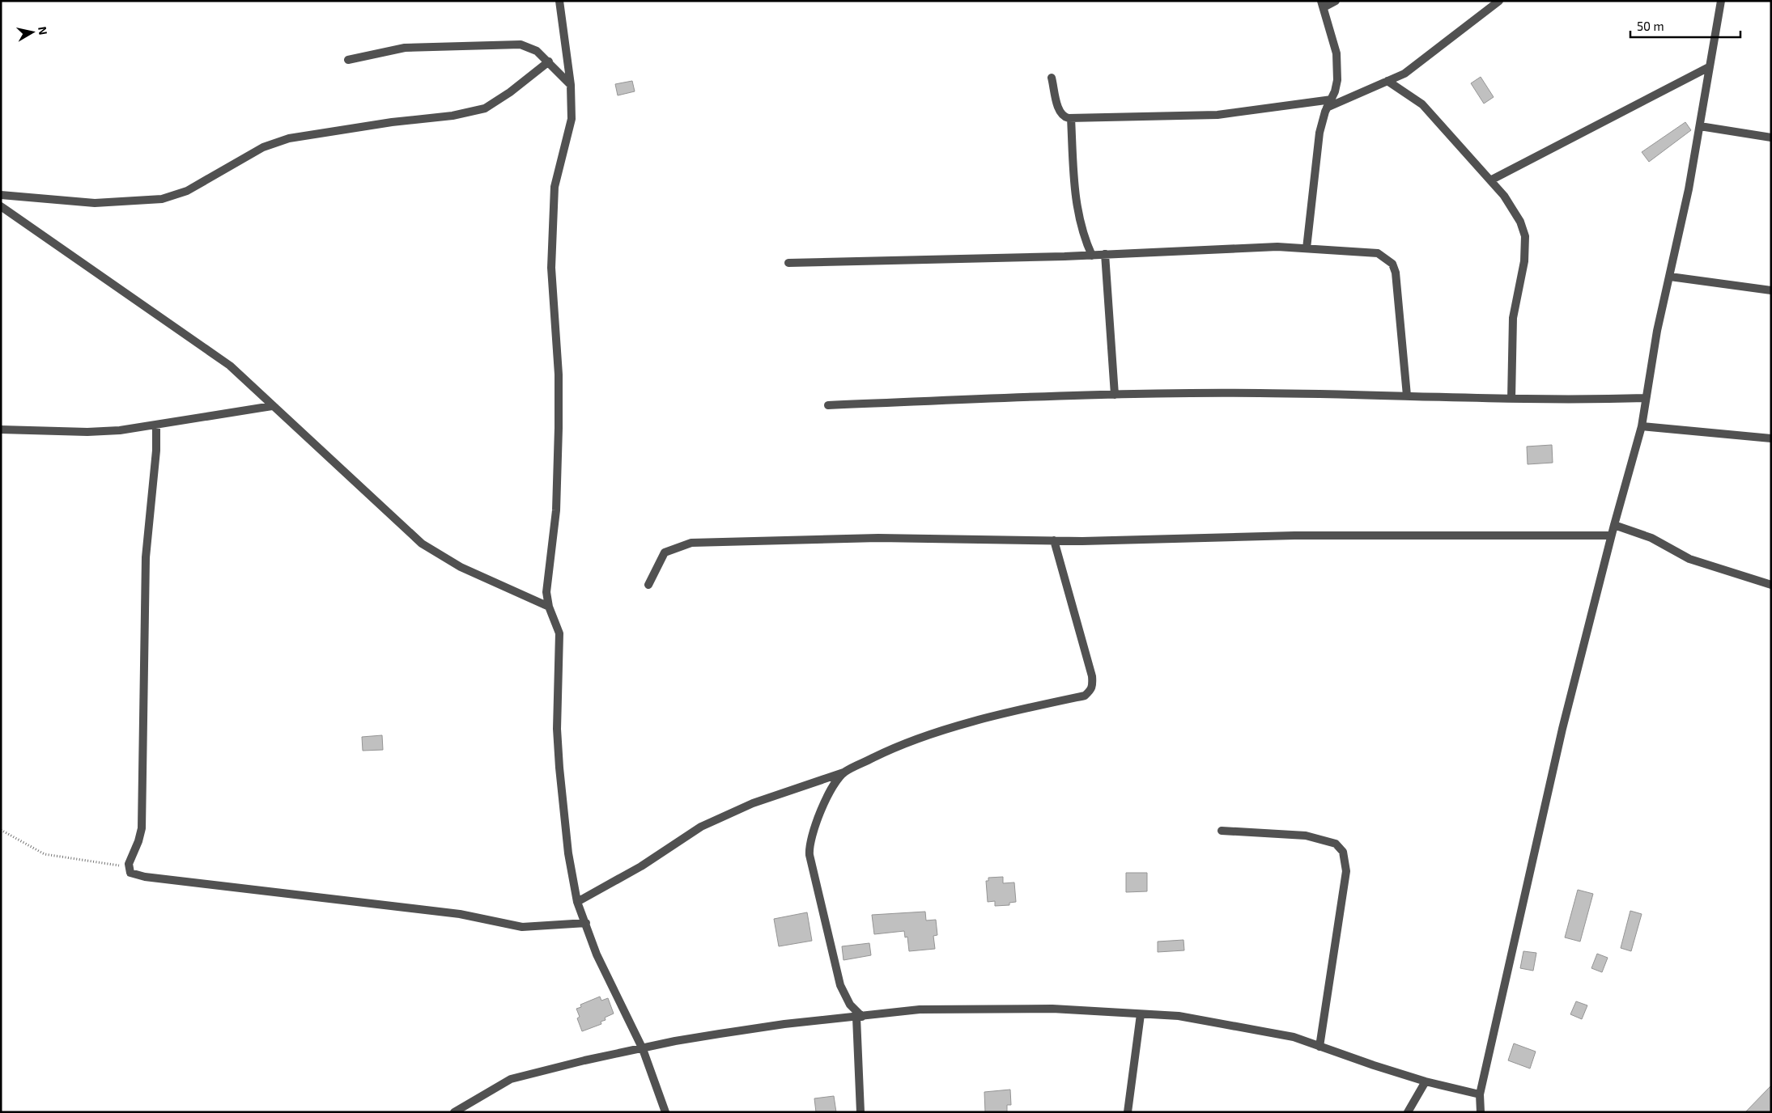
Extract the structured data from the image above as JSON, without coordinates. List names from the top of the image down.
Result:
{
  "scale_bar": "50 m",
  "north": "right"
}
